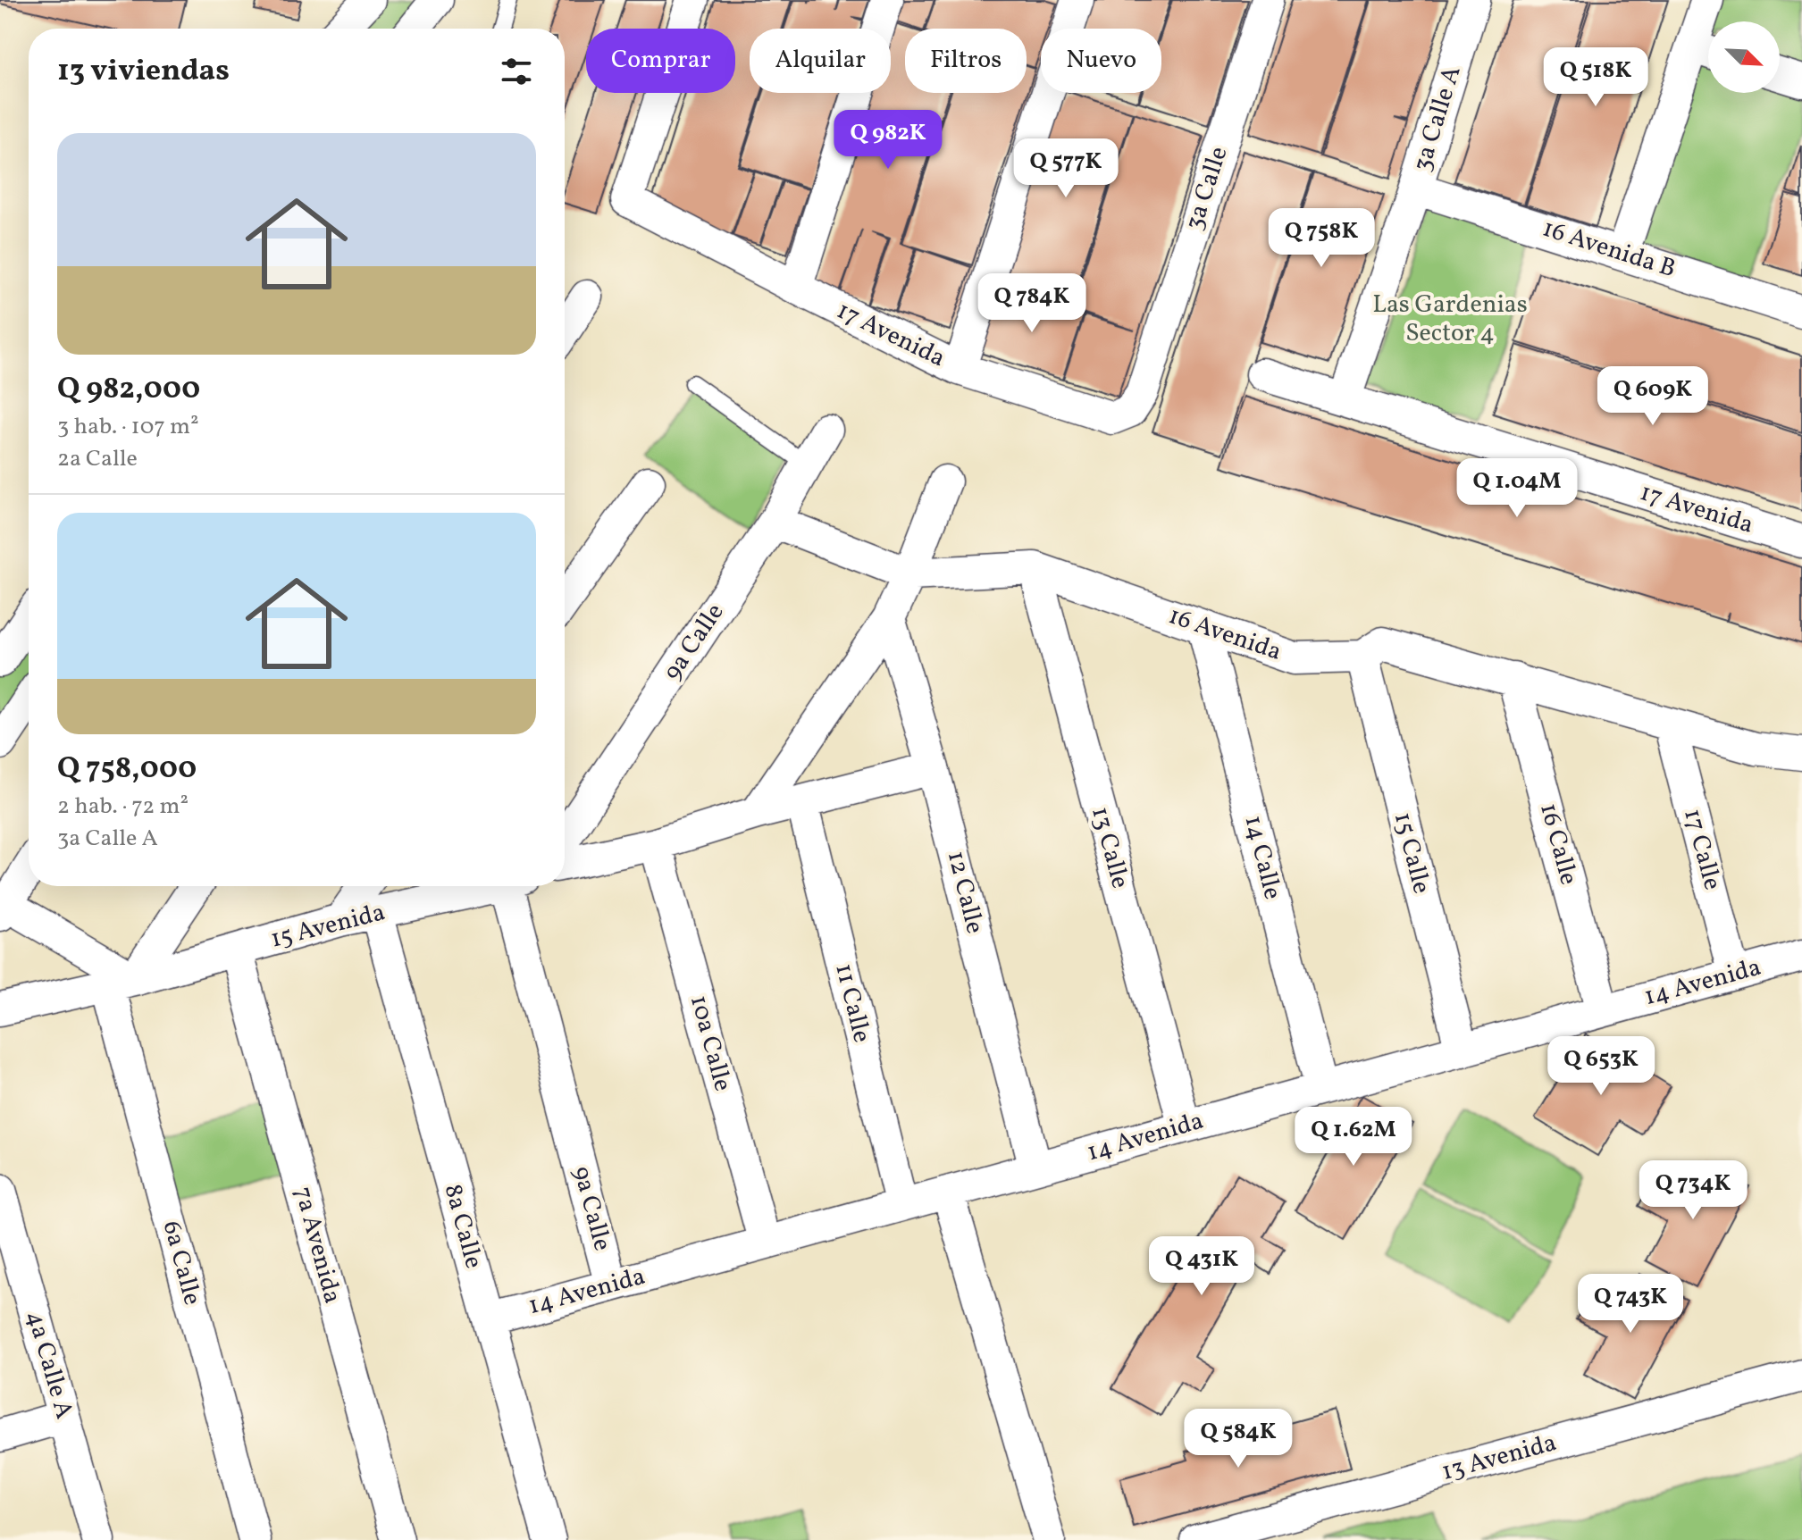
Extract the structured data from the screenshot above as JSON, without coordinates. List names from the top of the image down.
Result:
{
  "streets": {
    "street": [
      "3a Calle A",
      "3a Calle",
      "16 Avenida B",
      "17 Avenida",
      "16 Avenida",
      "9a Calle",
      "16 Calle",
      "13 Calle",
      "17 Calle",
      "15 Calle",
      "14 Calle",
      "12 Calle",
      "15 Avenida",
      "14 Avenida",
      "11 Calle",
      "10a Calle",
      "8a Calle",
      "7a Avenida",
      "6a Calle",
      "4a Calle A",
      "13 Avenida"
    ]
  },
  "crossings": [
    ["3a Calle A", "16 Avenida B"],
    ["3a Calle A", "17 Avenida"],
    ["3a Calle", "17 Avenida"],
    ["16 Avenida", "9a Calle"],
    ["16 Avenida", "16 Calle"],
    ["16 Avenida", "13 Calle"],
    ["16 Avenida", "17 Calle"],
    ["16 Avenida", "15 Calle"],
    ["16 Avenida", "14 Calle"],
    ["9a Calle", "14 Avenida"],
    ["16 Calle", "14 Avenida"],
    ["13 Calle", "14 Avenida"],
    ["17 Calle", "14 Avenida"],
    ["15 Calle", "14 Avenida"],
    ["14 Calle", "14 Avenida"],
    ["12 Calle", "14 Avenida"],
    ["15 Avenida", "8a Calle"],
    ["15 Avenida", "7a Avenida"],
    ["15 Avenida", "6a Calle"],
    ["14 Avenida", "11 Calle"],
    ["14 Avenida", "10a Calle"],
    ["14 Avenida", "8a Calle"]
  ],
  "parks": ["Las Gardenias Sector 4"],
  "north": "bottom right",
  "page": {
    "chip": [
      "Comprar",
      "Alquilar",
      "Filtros",
      "Nuevo"
    ],
    "heading": "13 viviendas",
    "price": [
      "Q 518K",
      "Q 982K",
      "Q 577K",
      "Q 758K",
      "Q 784K",
      "Q 609K",
      "Q 1.04M",
      "Q 653K",
      "Q 1.62M",
      "Q 734K",
      "Q 431K",
      "Q 743K",
      "Q 584K"
    ],
    "list": [
      {
        "name": "Q 982,000",
        "note": "3 hab. · 107 m² · 2a Calle"
      },
      {
        "name": "Q 758,000",
        "note": "2 hab. · 72 m² · 3a Calle A"
      }
    ]
  }
}
